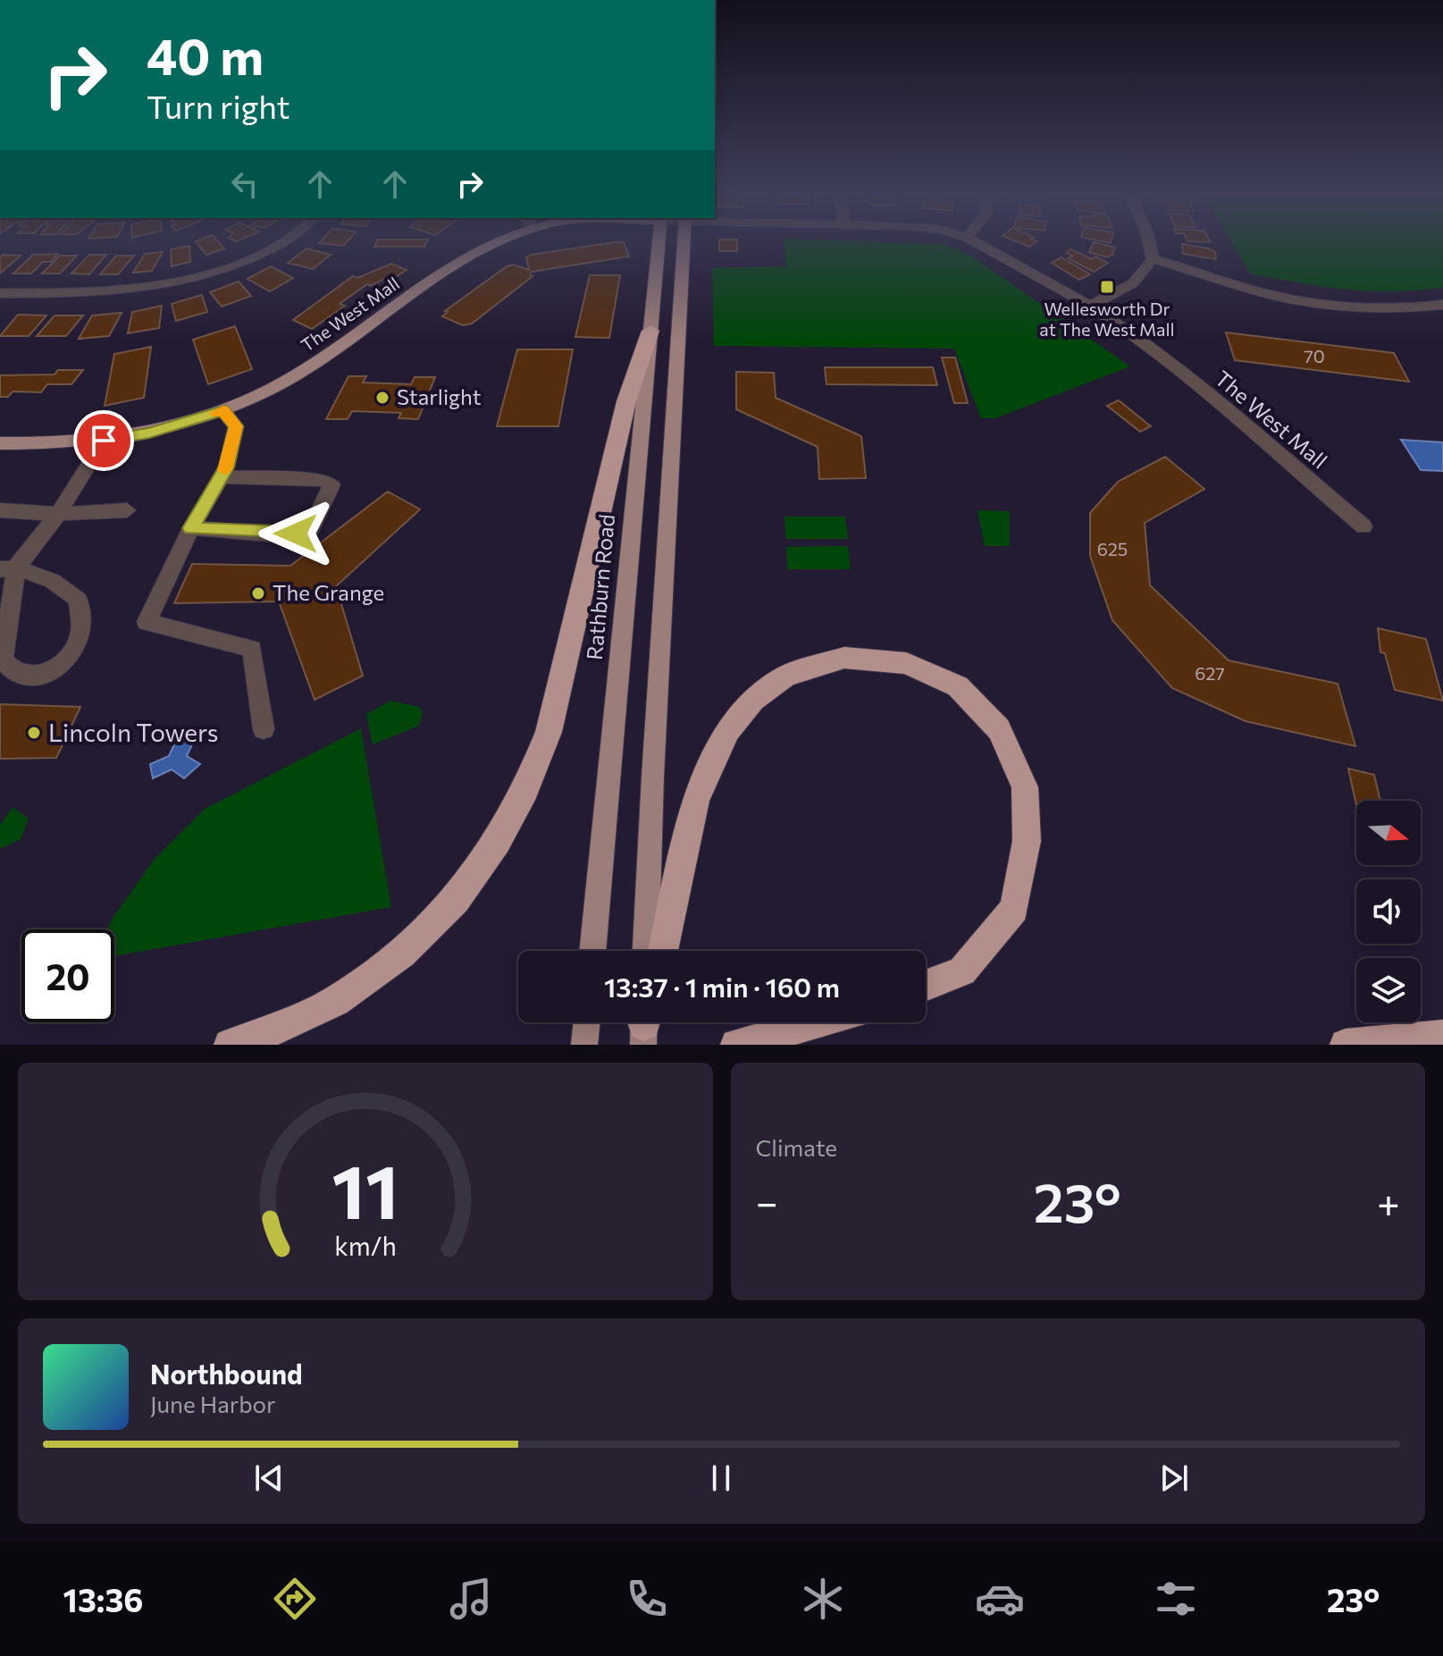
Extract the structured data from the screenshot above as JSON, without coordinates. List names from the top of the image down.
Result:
{
  "streets": {
    "main road": ["The West Mall", "Rathburn Road"]
  },
  "places": {
    "transit": ["Wellesworth Dr at The West Mall"],
    "other": ["Starlight", "The Grange", "Lincoln Towers"]
  },
  "house_numbers": ["70", "625", "627"],
  "north": "right",
  "page": {
    "turn": ["40 m", "Turn right"],
    "limit": "20",
    "trip": "13:37 · 1 min · 160 m",
    "tile": "Climate",
    "heat": ["−", "23°", "+"],
    "song": ["Northbound", "June Harbor"],
    "tabs": ["13:36", "23°"],
    "gauge": ["11", "km/h"]
  }
}
